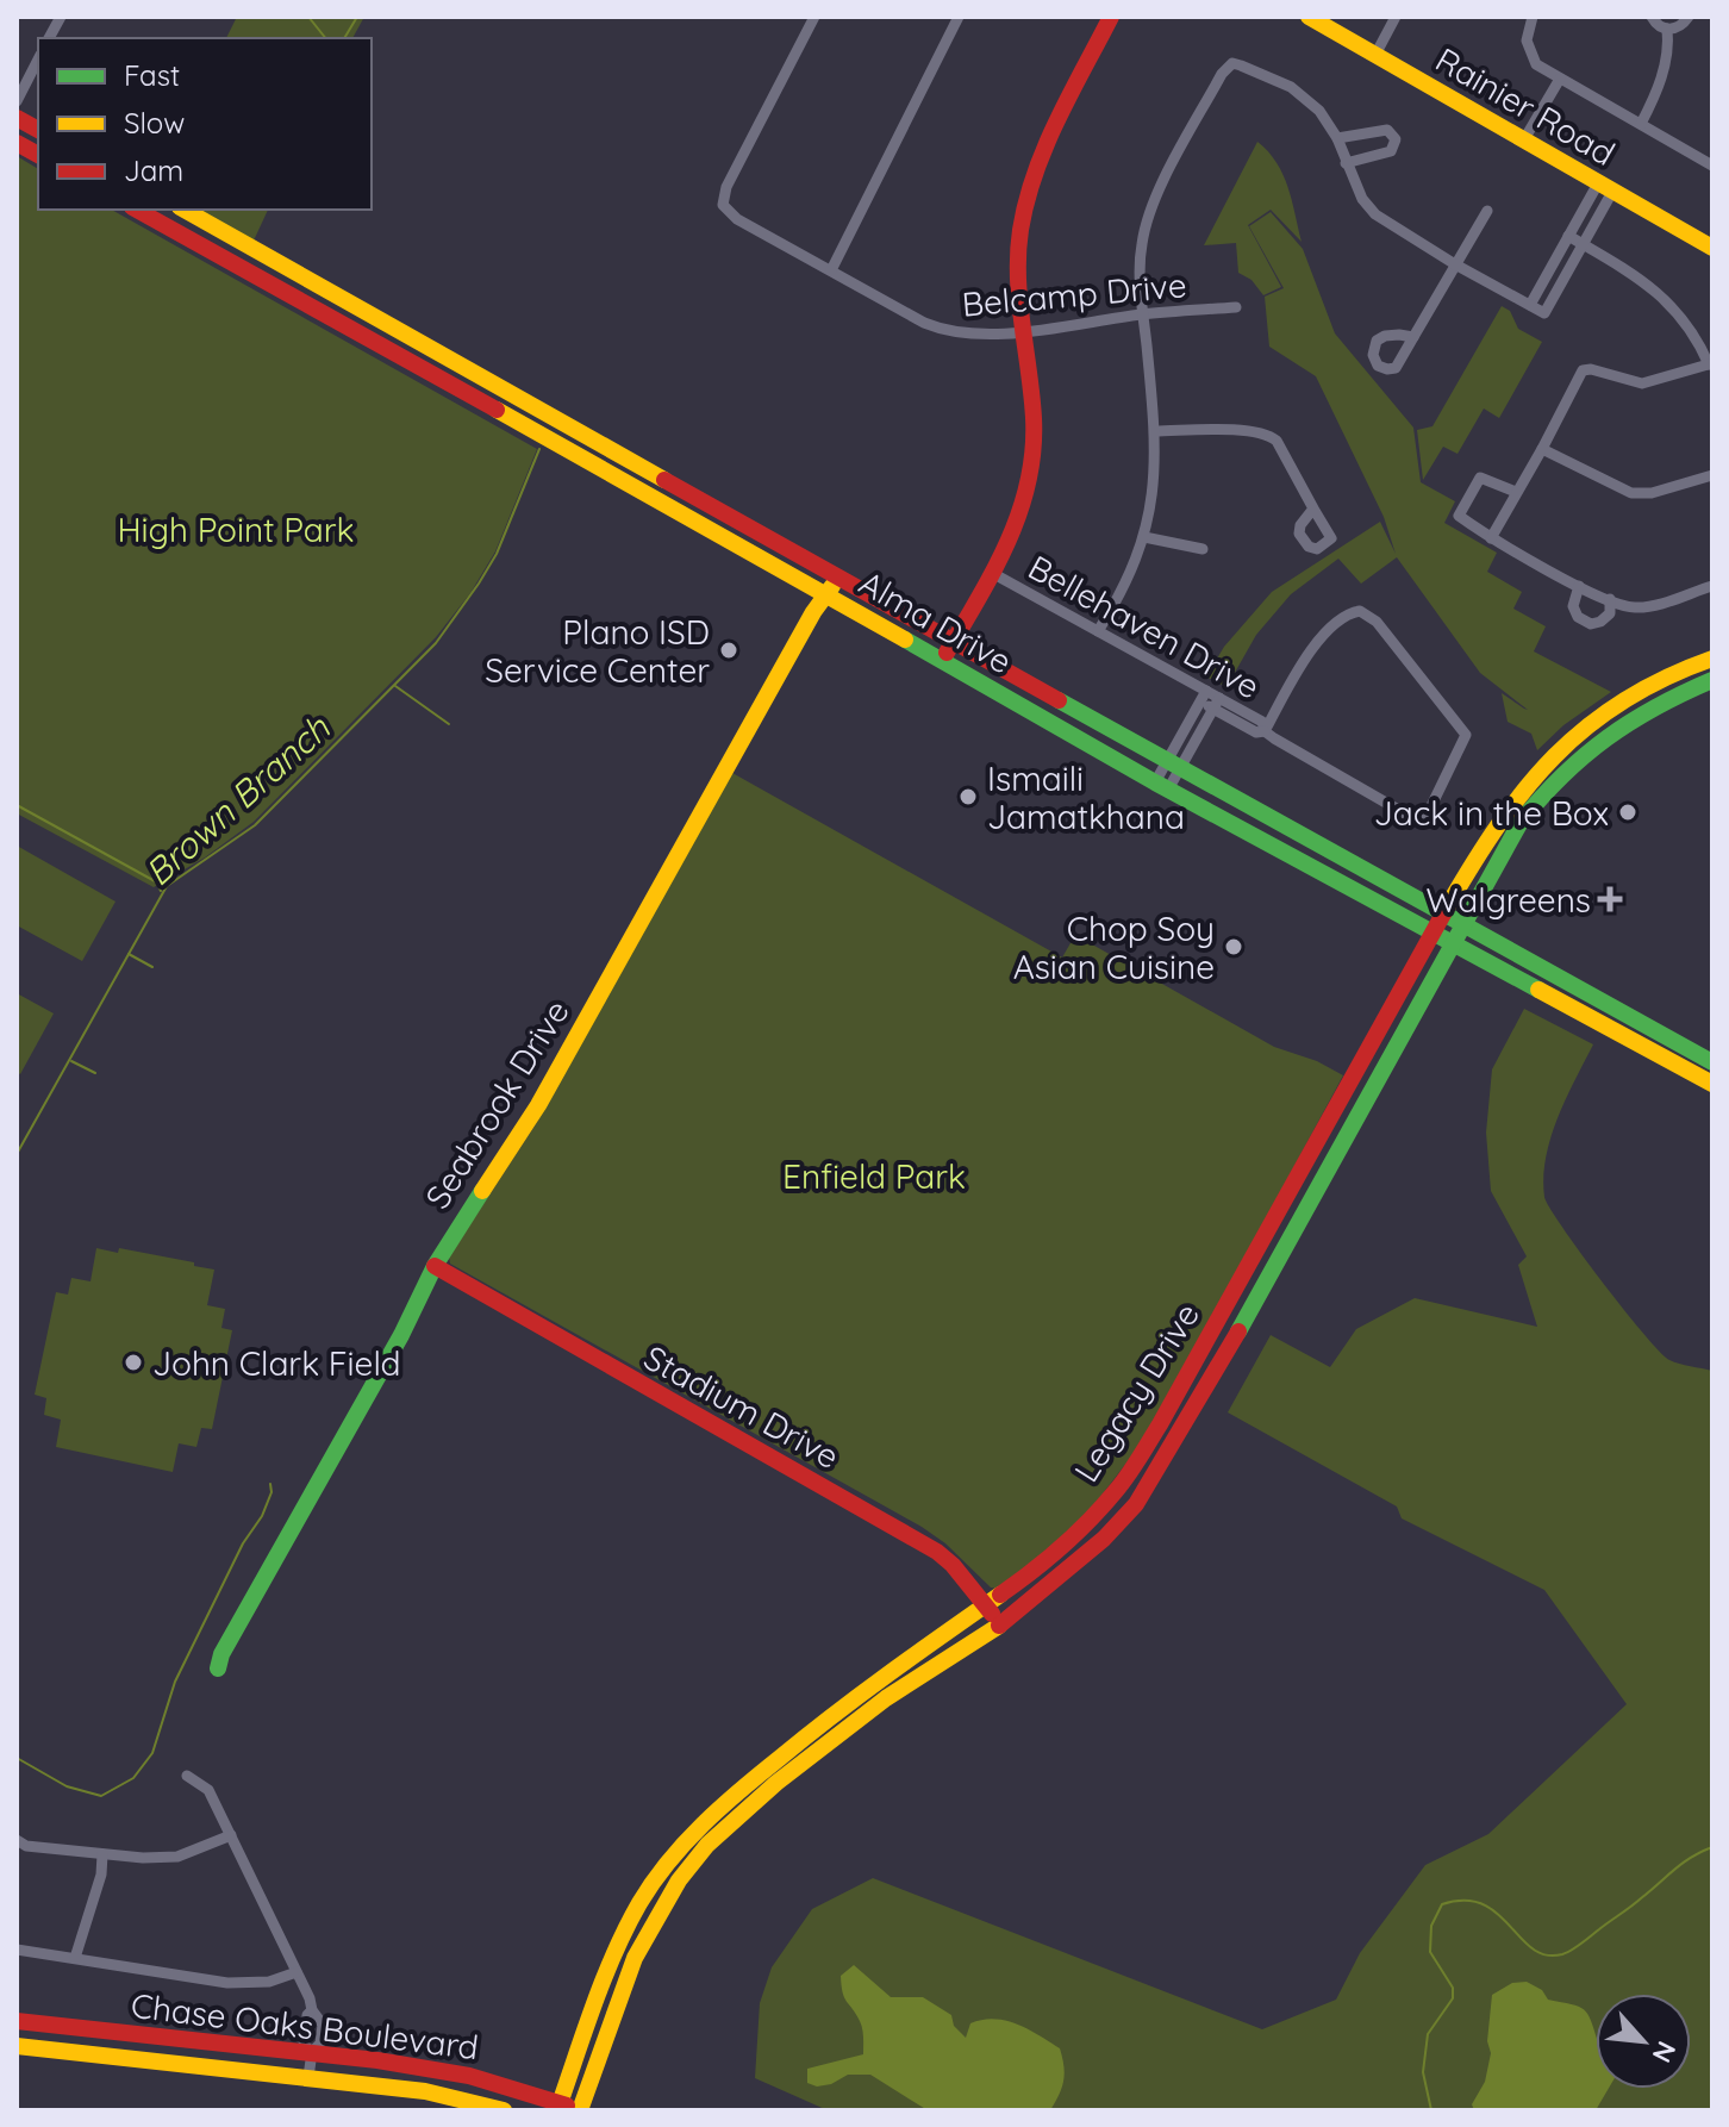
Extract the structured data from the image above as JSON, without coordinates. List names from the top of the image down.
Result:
{
  "streets": {
    "main road": [
      "Rainier Road",
      "Alma Drive",
      "Seabrook Drive",
      "Legacy Drive",
      "Stadium Drive",
      "Chase Oaks Boulevard"
    ],
    "street": ["Belcamp Drive", "Bellehaven Drive"]
  },
  "crossings": [
    ["Alma Drive", "Seabrook Drive"],
    ["Alma Drive", "Legacy Drive"],
    ["Seabrook Drive", "Stadium Drive"],
    ["Legacy Drive", "Stadium Drive"],
    ["Legacy Drive", "Chase Oaks Boulevard"]
  ],
  "water": ["Brown Branch"],
  "parks": ["High Point Park", "Enfield Park"],
  "places": {
    "other": [
      "Plano ISD Service Center",
      "Ismaili Jamatkhana",
      "Jack in the Box",
      "Chop Soy Asian Cuisine",
      "John Clark Field"
    ],
    "health": ["Walgreens"]
  },
  "legend": ["Fast", "Slow", "Jam"],
  "north": "bottom right"
}
